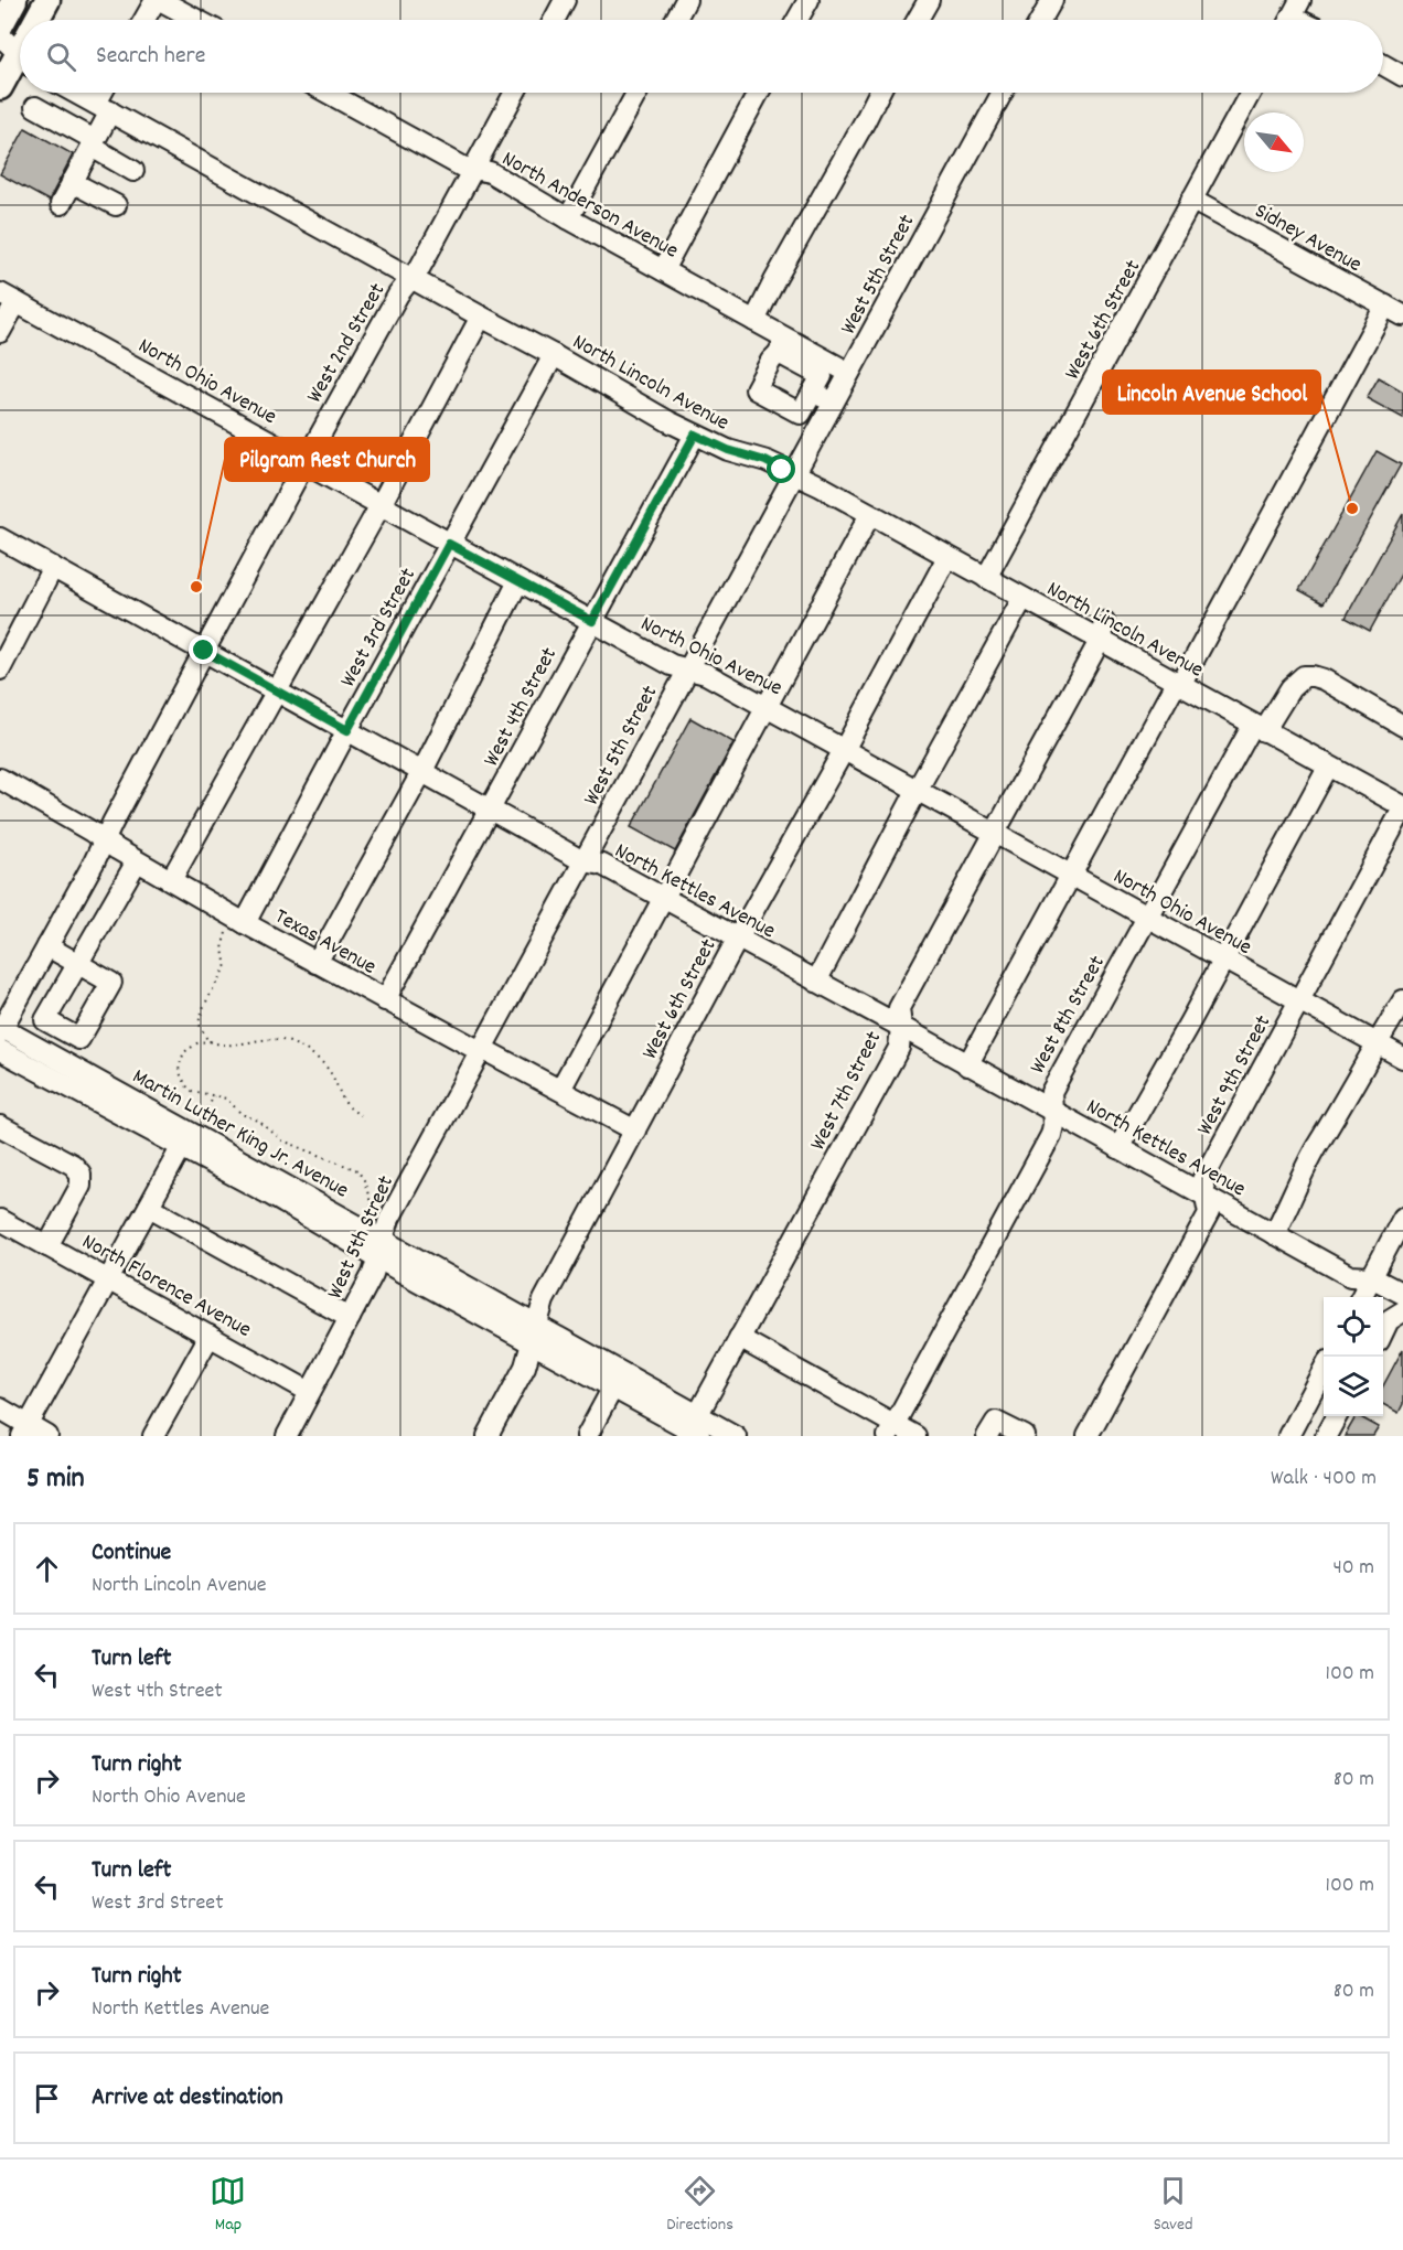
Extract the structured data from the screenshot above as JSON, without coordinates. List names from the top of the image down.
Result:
{
  "streets": {
    "street": [
      "North Anderson Avenue",
      "Sidney Avenue",
      "West 5th Street",
      "West 6th Street",
      "West 2nd Street",
      "North Ohio Avenue",
      "North Lincoln Avenue",
      "West 3rd Street",
      "West 4th Street",
      "North Kettles Avenue",
      "Texas Avenue",
      "West 8th Street",
      "West 9th Street",
      "West 7th Street",
      "Martin Luther King Jr. Avenue",
      "North Florence Avenue"
    ]
  },
  "crossings": [
    ["North Anderson Avenue", "West 5th Street"],
    ["North Anderson Avenue", "West 2nd Street"],
    ["Sidney Avenue", "West 6th Street"],
    ["West 5th Street", "North Ohio Avenue"],
    ["West 5th Street", "North Lincoln Avenue"],
    ["West 5th Street", "North Kettles Avenue"],
    ["West 5th Street", "Texas Avenue"],
    ["West 5th Street", "Martin Luther King Jr. Avenue"],
    ["West 5th Street", "North Florence Avenue"],
    ["West 6th Street", "North Ohio Avenue"],
    ["West 6th Street", "North Lincoln Avenue"],
    ["West 6th Street", "North Kettles Avenue"],
    ["West 6th Street", "Texas Avenue"],
    ["West 6th Street", "Martin Luther King Jr. Avenue"],
    ["West 2nd Street", "North Ohio Avenue"],
    ["West 2nd Street", "North Lincoln Avenue"],
    ["West 2nd Street", "North Kettles Avenue"],
    ["West 2nd Street", "Texas Avenue"],
    ["West 2nd Street", "Martin Luther King Jr. Avenue"],
    ["North Ohio Avenue", "West 3rd Street"],
    ["North Ohio Avenue", "West 4th Street"],
    ["North Ohio Avenue", "West 8th Street"],
    ["North Ohio Avenue", "West 9th Street"],
    ["North Ohio Avenue", "West 7th Street"],
    ["North Lincoln Avenue", "West 3rd Street"],
    ["North Lincoln Avenue", "West 4th Street"],
    ["North Lincoln Avenue", "West 8th Street"],
    ["North Lincoln Avenue", "West 9th Street"],
    ["North Lincoln Avenue", "West 7th Street"],
    ["West 3rd Street", "North Kettles Avenue"],
    ["West 3rd Street", "Texas Avenue"],
    ["West 4th Street", "North Kettles Avenue"],
    ["West 4th Street", "Texas Avenue"],
    ["North Kettles Avenue", "West 8th Street"],
    ["North Kettles Avenue", "West 9th Street"],
    ["North Kettles Avenue", "West 7th Street"],
    ["West 7th Street", "Martin Luther King Jr. Avenue"]
  ],
  "places": ["Lincoln Avenue School", "Pilgram Rest Church"],
  "north": "bottom right",
  "page": {
    "search": "Search here",
    "heading": ["5 min", "Walk · 400 m"],
    "list": [
      ["Continue", "North Lincoln Avenue", "40 m"],
      ["Turn left", "West 4th Street", "100 m"],
      ["Turn right", "North Ohio Avenue", "80 m"],
      ["Turn left", "West 3rd Street", "100 m"],
      ["Turn right", "North Kettles Avenue", "80 m"],
      "Arrive at destination"
    ],
    "nav": ["Map", "Directions", "Saved"]
  }
}
